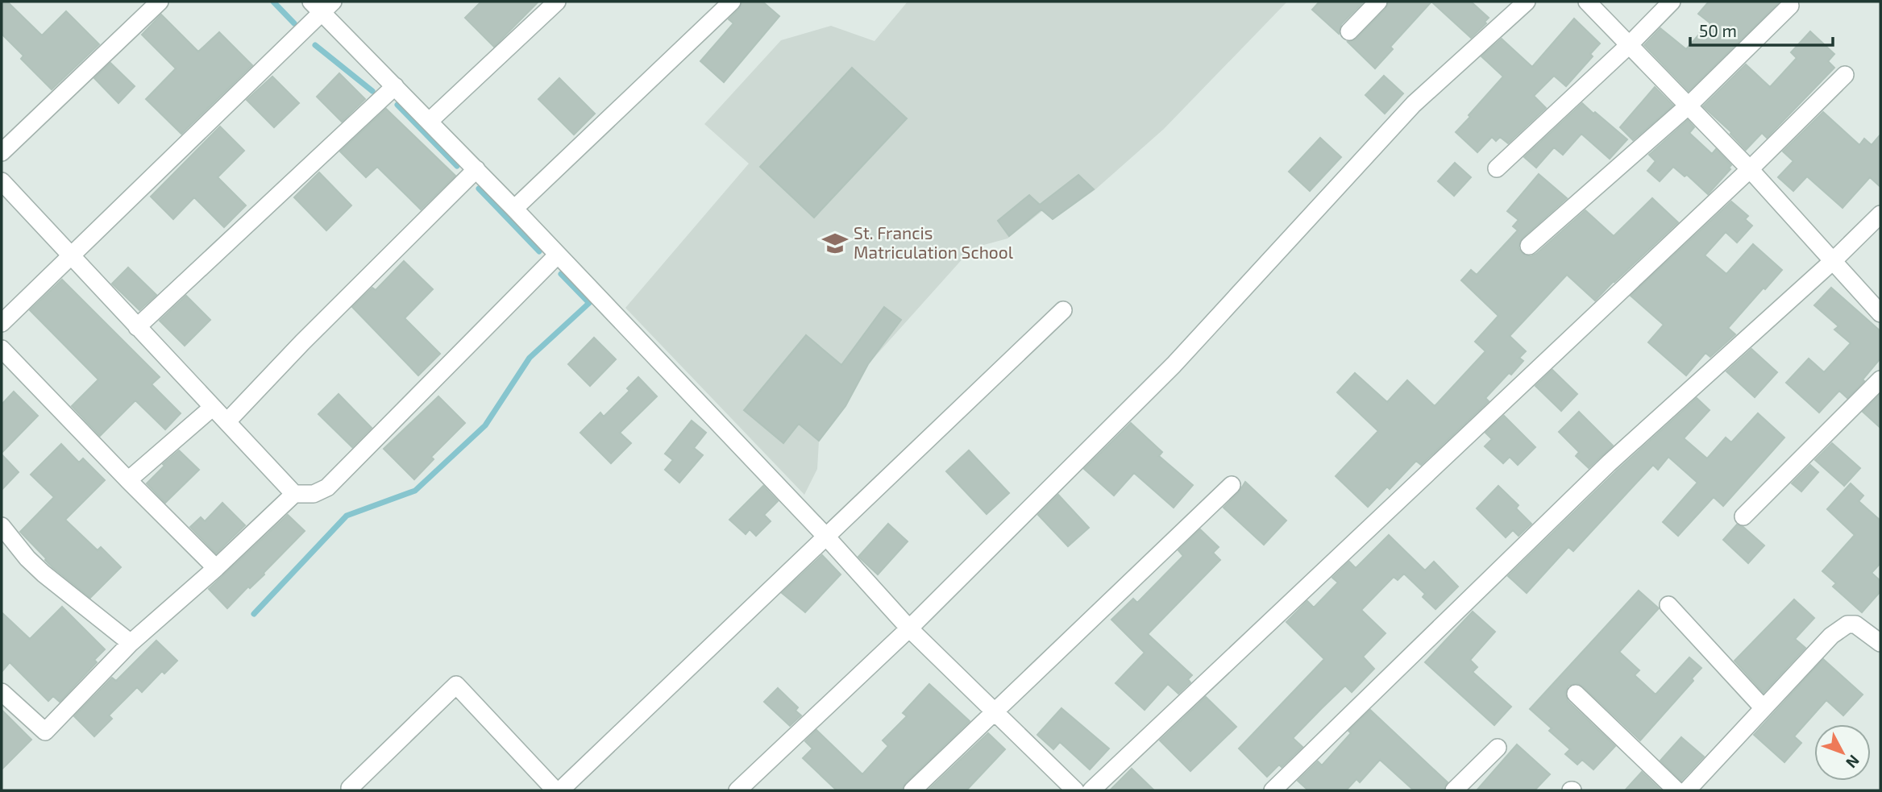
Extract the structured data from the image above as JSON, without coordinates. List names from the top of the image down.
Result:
{
  "places": {
    "school or university": ["St. Francis Matriculation School"]
  },
  "scale_bar": "50 m",
  "north": "bottom right"
}
